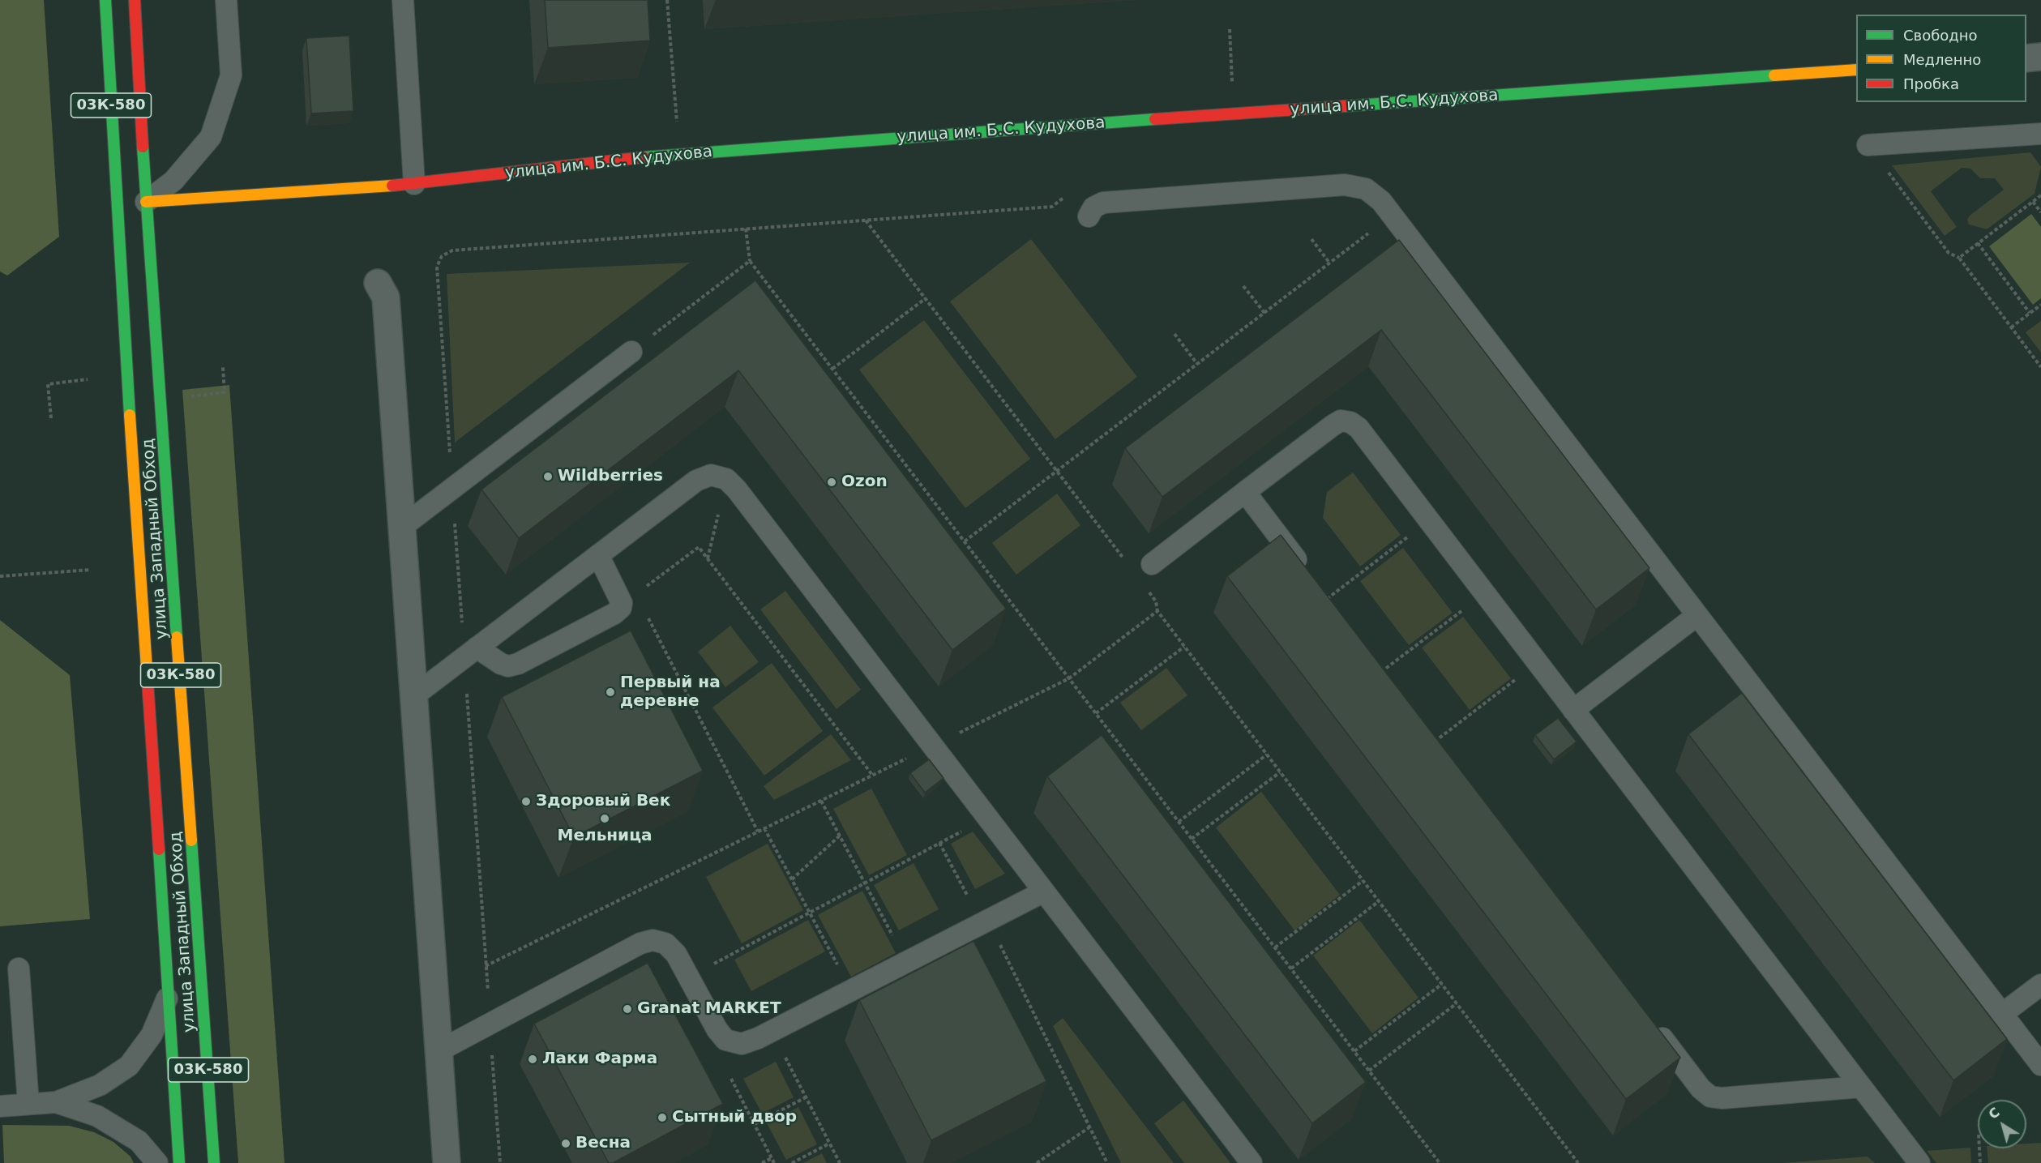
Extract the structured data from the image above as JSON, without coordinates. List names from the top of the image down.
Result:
{
  "streets": {
    "main road": ["улица им. Б.С. Кудухова", "03К-580", "улица Западный Обход"]
  },
  "crossings": [
    ["улица им. Б.С. Кудухова", "улица Западный Обход"]
  ],
  "places": [
    "Wildberries",
    "Ozon",
    "Первый на деревне",
    "Здоровый Век",
    "Мельница",
    "Granat MARKET",
    "Лаки Фарма",
    "Сытный двор",
    "Весна"
  ],
  "legend": ["Свободно", "Медленно", "Пробка"],
  "north": "top left"
}
